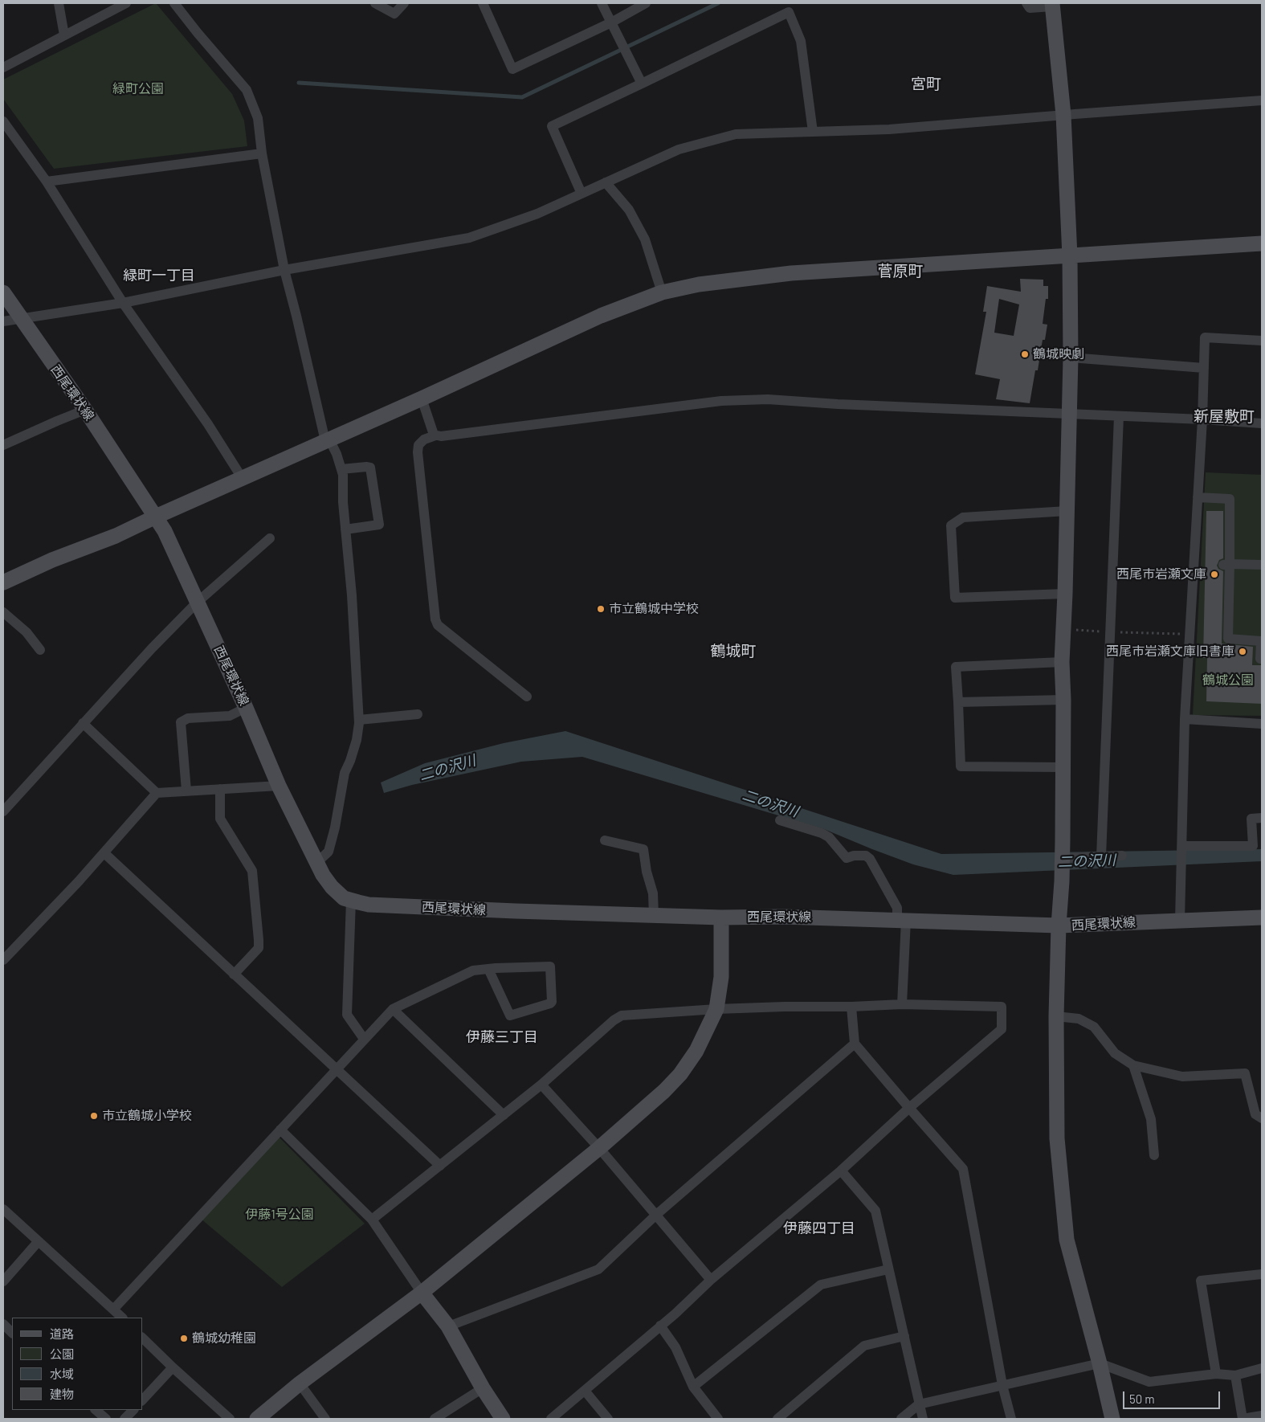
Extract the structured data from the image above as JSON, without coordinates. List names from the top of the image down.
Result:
{
  "streets": {
    "street": ["西尾環状線"]
  },
  "districts": [
    "宮町",
    "菅原町",
    "緑町一丁目",
    "新屋敷町",
    "鶴城町",
    "伊藤三丁目",
    "伊藤四丁目"
  ],
  "water": ["二の沢川"],
  "parks": ["緑町公園", "鶴城公園", "伊藤1号公園"],
  "places": [
    "鶴城映劇",
    "西尾市岩瀬文庫",
    "市立鶴城中学校",
    "西尾市岩瀬文庫旧書庫",
    "市立鶴城小学校",
    "鶴城幼稚園"
  ],
  "legend": [
    "道路",
    "公園",
    "水域",
    "建物"
  ],
  "scale_bar": "50 m"
}
